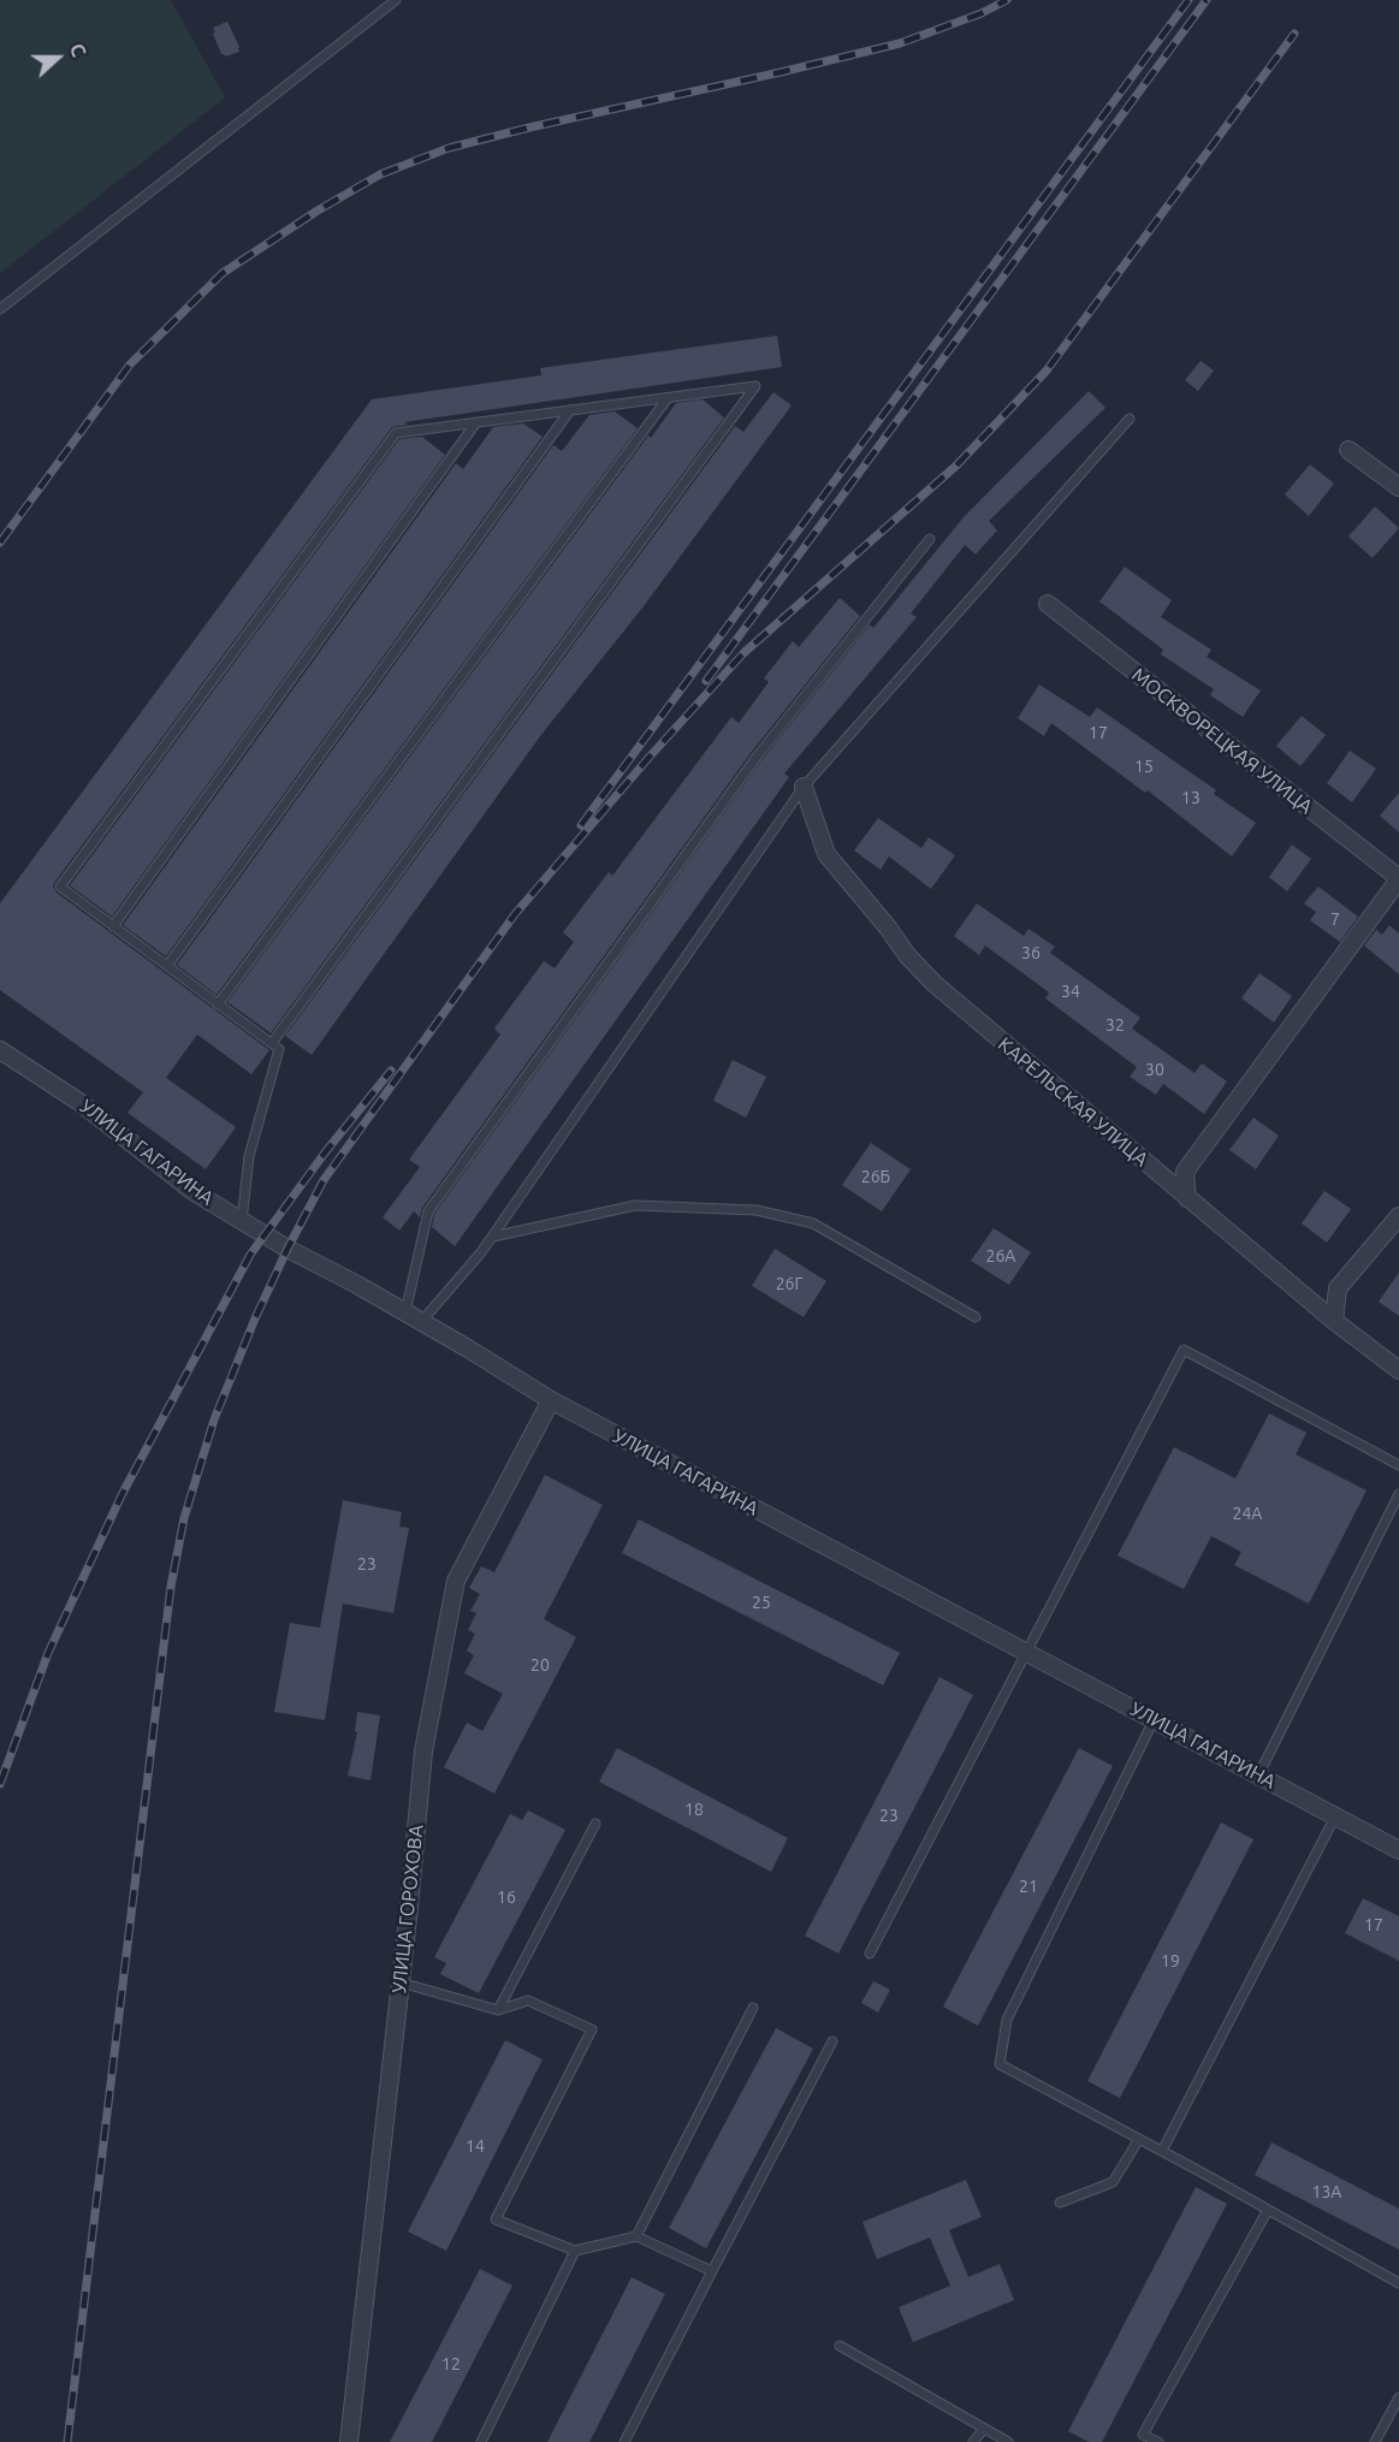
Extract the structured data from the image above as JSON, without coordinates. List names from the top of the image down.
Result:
{
  "streets": {
    "street": [
      "МОСКВОРЕЦКАЯ УЛИЦА",
      "КАРЕЛЬСКАЯ УЛИЦА",
      "УЛИЦА ГАГАРИНА",
      "УЛИЦА ГОРОХОВА"
    ]
  },
  "crossings": [
    ["УЛИЦА ГАГАРИНА", "УЛИЦА ГОРОХОВА"]
  ],
  "house_numbers": [
    "17",
    "15",
    "13",
    "7",
    "36",
    "34",
    "32",
    "30",
    "26Б",
    "26А",
    "26Г",
    "24А",
    "23",
    "25",
    "20",
    "18",
    "23",
    "21",
    "16",
    "17",
    "19",
    "14",
    "13А",
    "12"
  ],
  "north": "right"
}
